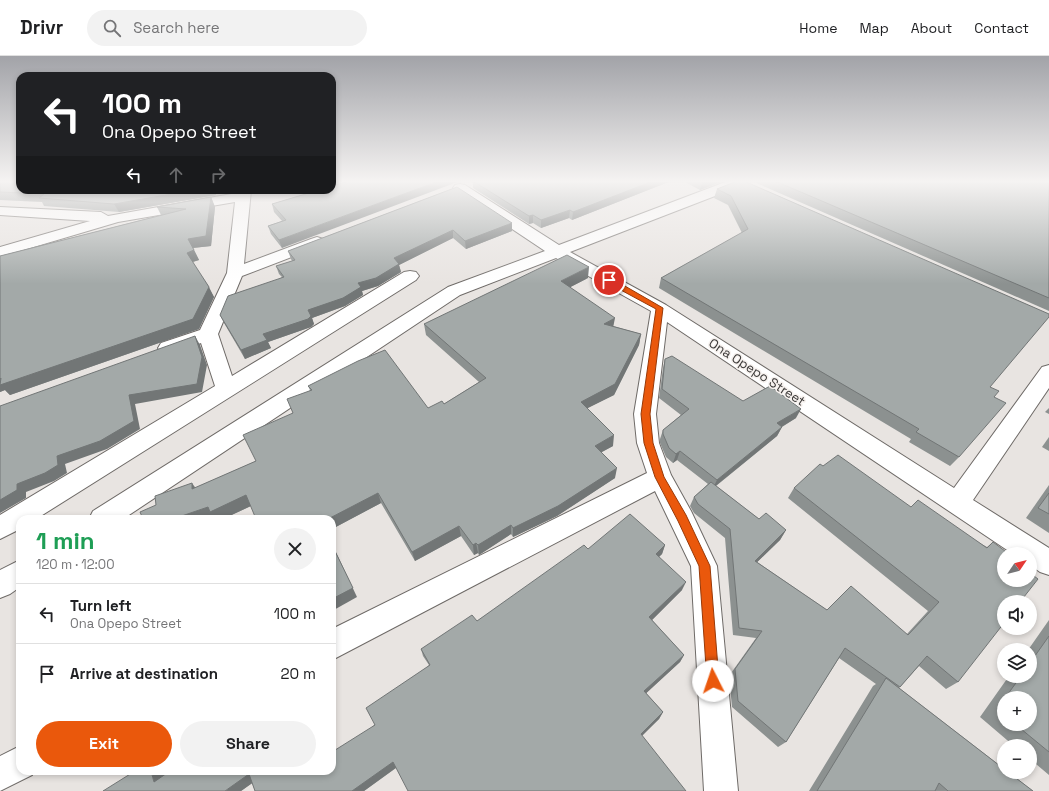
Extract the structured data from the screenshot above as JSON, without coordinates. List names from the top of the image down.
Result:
{
  "streets": {
    "street": ["Ona Opepo Street"]
  },
  "north": "top right",
  "page": {
    "header": "Drivr",
    "search": "Search here",
    "nav": [
      "Home",
      "Map",
      "About",
      "Contact"
    ],
    "turn": ["100 m", "Ona Opepo Street"],
    "heading": ["1 min", "120 m · 12:00"],
    "map_buttons": ["+", "−"],
    "list": [
      {
        "name": "Turn left",
        "note": "Ona Opepo Street",
        "value": "100 m"
      },
      {
        "name": "Arrive at destination",
        "value": "20 m"
      }
    ],
    "buttons": ["Exit", "Share"]
  }
}
